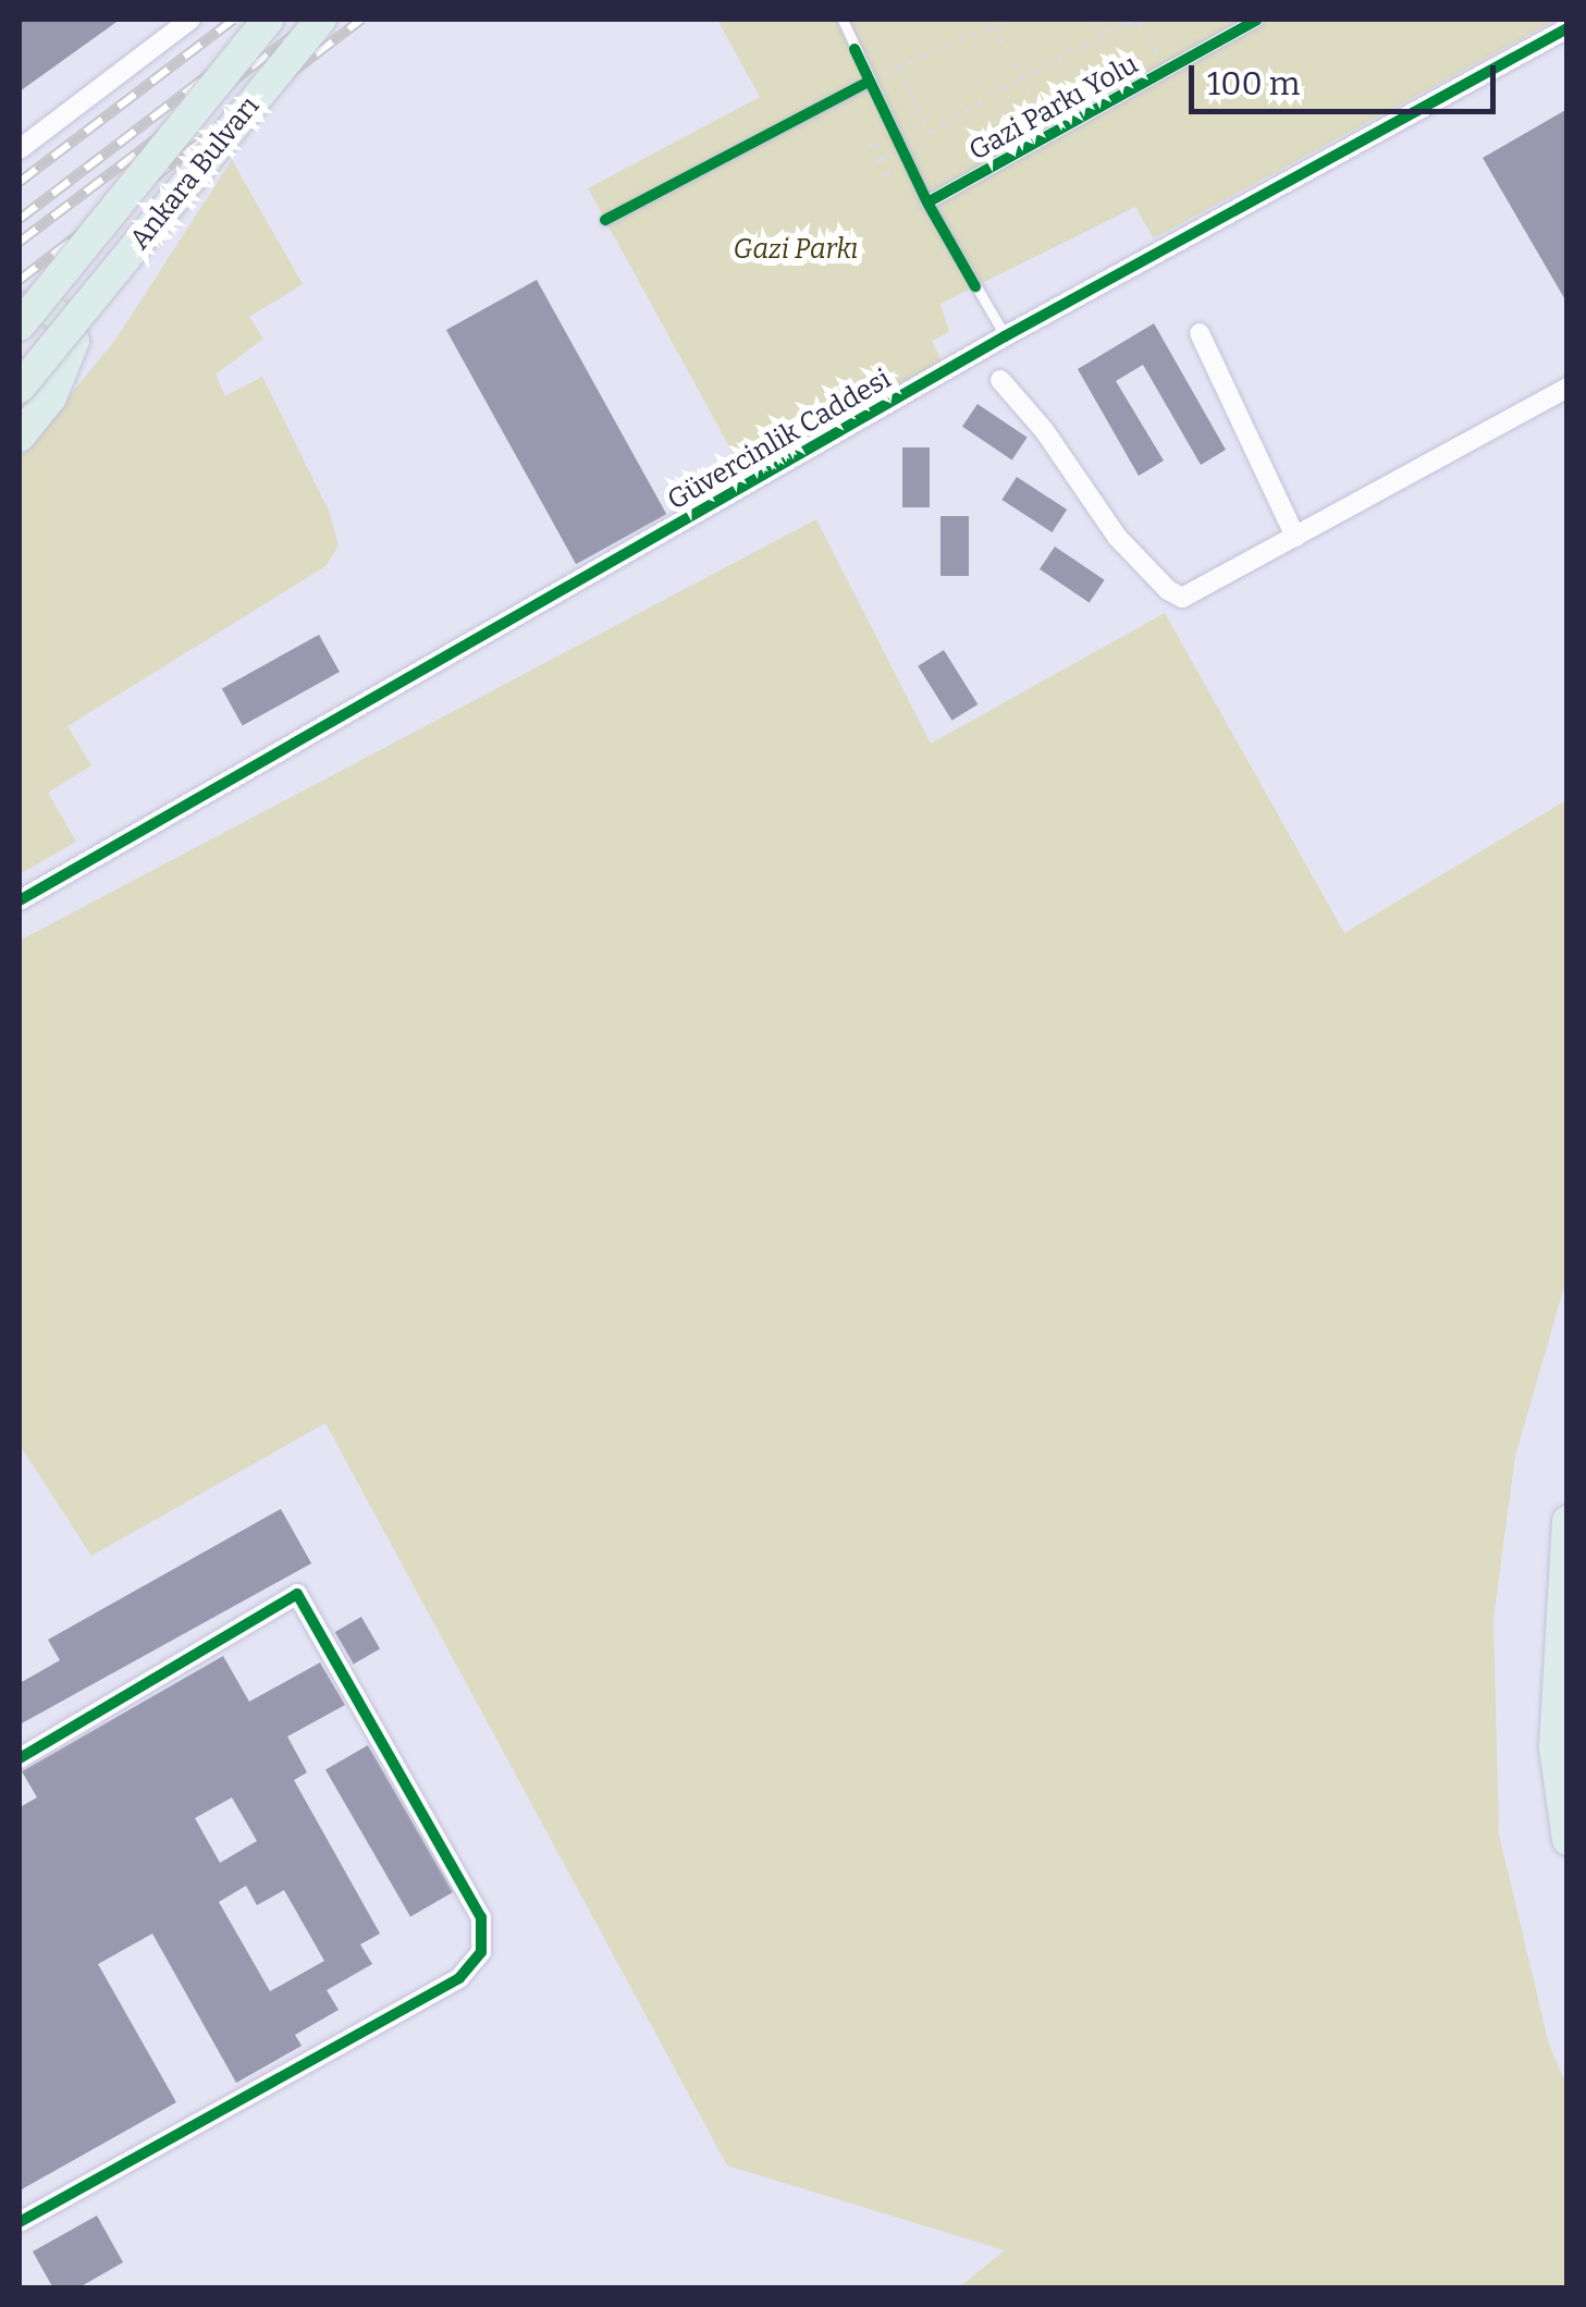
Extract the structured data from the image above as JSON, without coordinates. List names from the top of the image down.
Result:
{
  "streets": {
    "main road": ["Ankara Bulvarı"],
    "street": ["Gazi Parkı Yolu", "Güvercinlik Caddesi"]
  },
  "parks": ["Gazi Parkı"],
  "scale_bar": "100 m"
}
